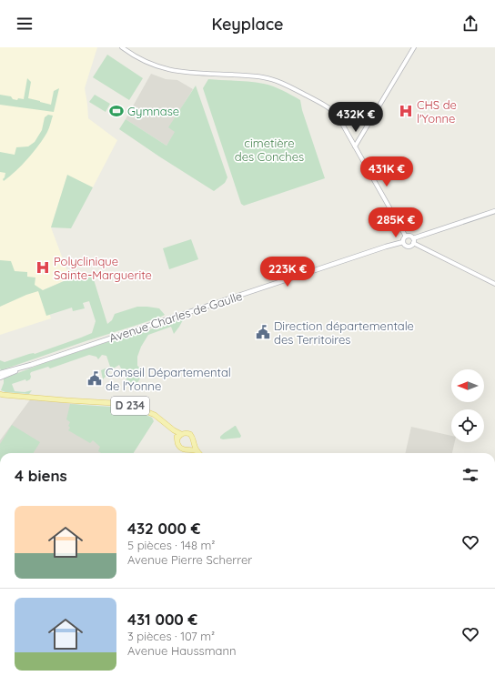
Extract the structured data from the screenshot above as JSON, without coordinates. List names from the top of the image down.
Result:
{
  "streets": {
    "main road": ["Avenue Charles de Gaulle", "D 234"]
  },
  "parks": ["cimetière des Conches"],
  "places": {
    "sports": ["Gymnase"],
    "hospital": ["CHS de l'Yonne", "Polyclinique Sainte-Marguerite"],
    "public building": ["Direction départementale des Territoires", "Conseil Départemental de l'Yonne"]
  },
  "north": "left",
  "page": {
    "header": "Keyplace",
    "price": [
      "432K €",
      "431K €",
      "285K €",
      "223K €"
    ],
    "heading": "4 biens",
    "list": [
      {
        "name": "432 000 €",
        "note": "5 pièces · 148 m² · Avenue Pierre Scherrer"
      },
      {
        "name": "431 000 €",
        "note": "3 pièces · 107 m² · Avenue Haussmann"
      }
    ]
  }
}
